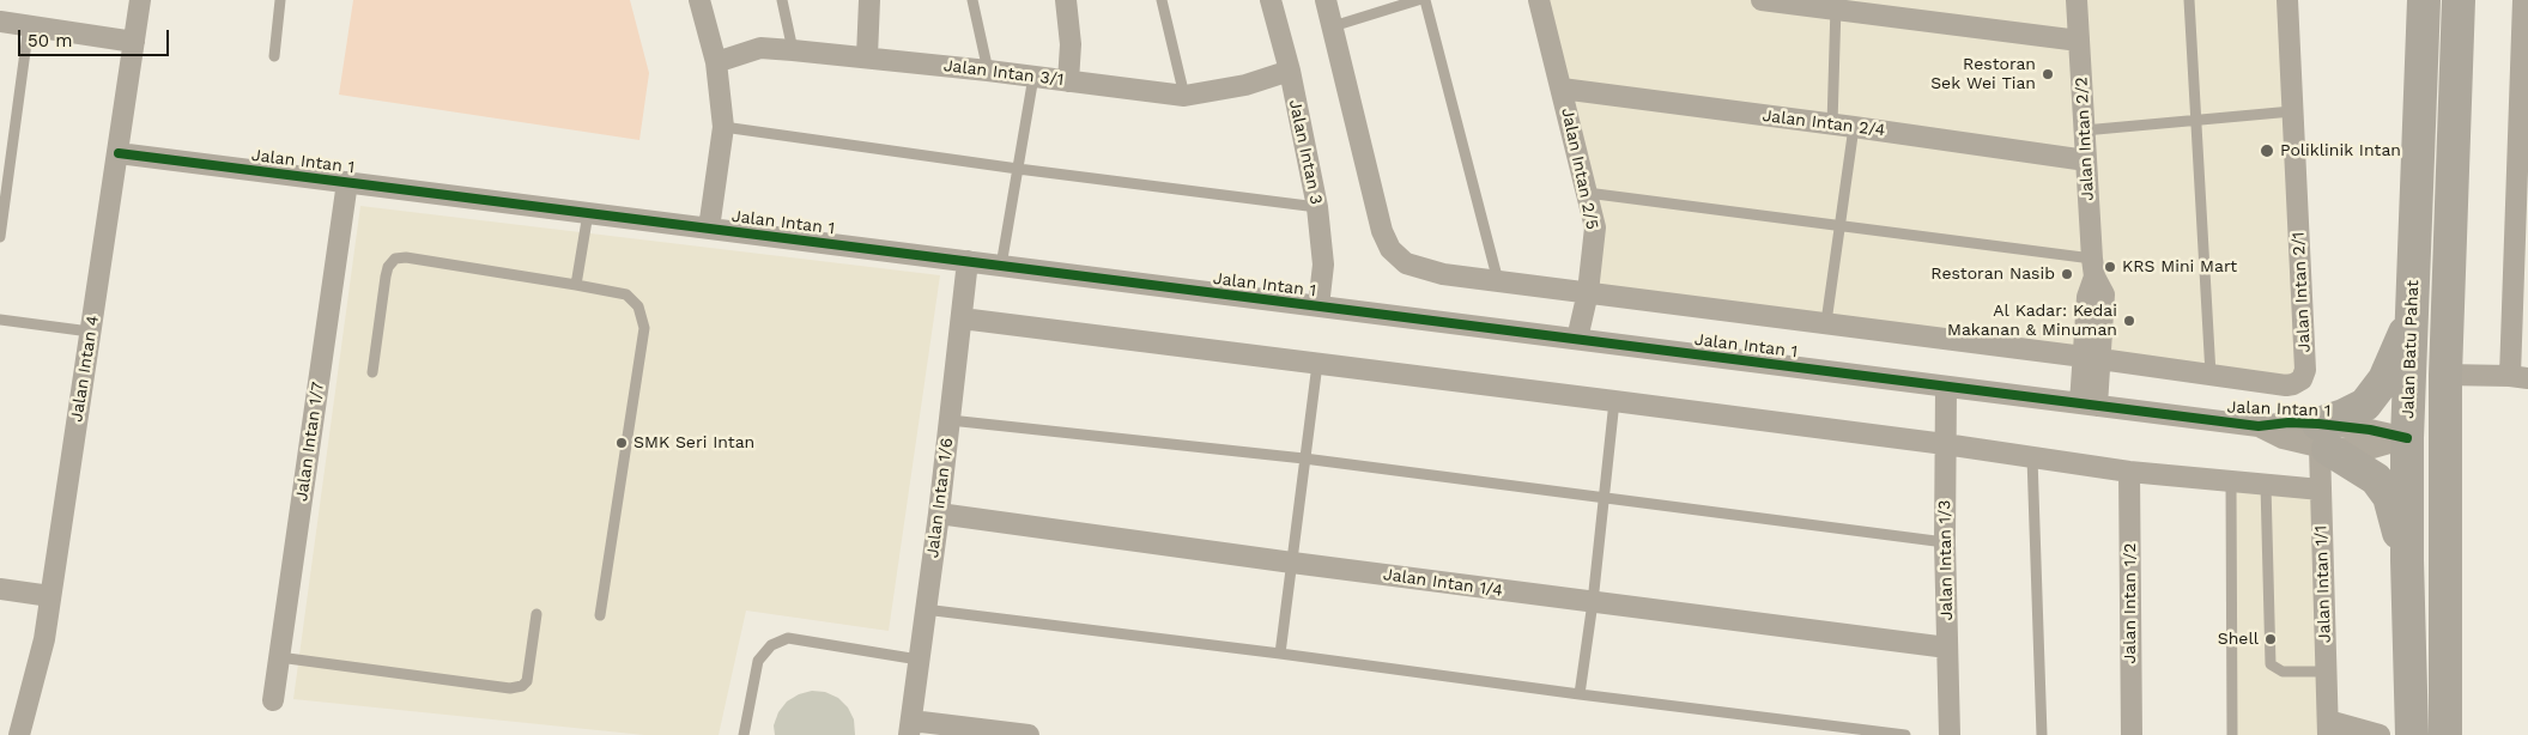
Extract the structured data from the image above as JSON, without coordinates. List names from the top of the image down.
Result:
{
  "streets": {
    "highway": ["Jalan Batu Pahat"],
    "street": [
      "Jalan Intan 3/1",
      "Jalan Intan 2/4",
      "Jalan Intan 2/2",
      "Jalan Intan 3",
      "Jalan Intan 1",
      "Jalan Intan 2/5",
      "Jalan Intan 2/1",
      "Jalan Intan 4",
      "Jalan Intan 1/7",
      "Jalan Intan 1/6",
      "Jalan Intan 1/3",
      "Jalan Intan 1/4",
      "Jalan Intan 1/1",
      "Jalan Intan 1/2"
    ]
  },
  "crossings": [
    ["Jalan Intan 3/1", "Jalan Intan 3"],
    ["Jalan Intan 2/4", "Jalan Intan 2/2"],
    ["Jalan Intan 2/4", "Jalan Intan 2/5"],
    ["Jalan Intan 2/2", "Jalan Intan 1"],
    ["Jalan Intan 2/2", "Jalan Intan 2/1"],
    ["Jalan Intan 3", "Jalan Intan 1"],
    ["Jalan Intan 1", "Jalan Intan 2/5"],
    ["Jalan Intan 1", "Jalan Intan 2/1"],
    ["Jalan Intan 1", "Jalan Batu Pahat"],
    ["Jalan Intan 1", "Jalan Intan 4"],
    ["Jalan Intan 1", "Jalan Intan 1/7"],
    ["Jalan Intan 1", "Jalan Intan 1/6"],
    ["Jalan Intan 1", "Jalan Intan 1/3"],
    ["Jalan Intan 1", "Jalan Intan 1/1"],
    ["Jalan Intan 1/6", "Jalan Intan 1/4"],
    ["Jalan Intan 1/3", "Jalan Intan 1/4"]
  ],
  "places": [
    "Restoran Sek Wei Tian",
    "Poliklinik Intan",
    "KRS Mini Mart",
    "Restoran Nasib",
    "Al Kadar: Kedai Makanan & Minuman",
    "SMK Seri Intan",
    "Shell"
  ],
  "scale_bar": "50 m"
}
